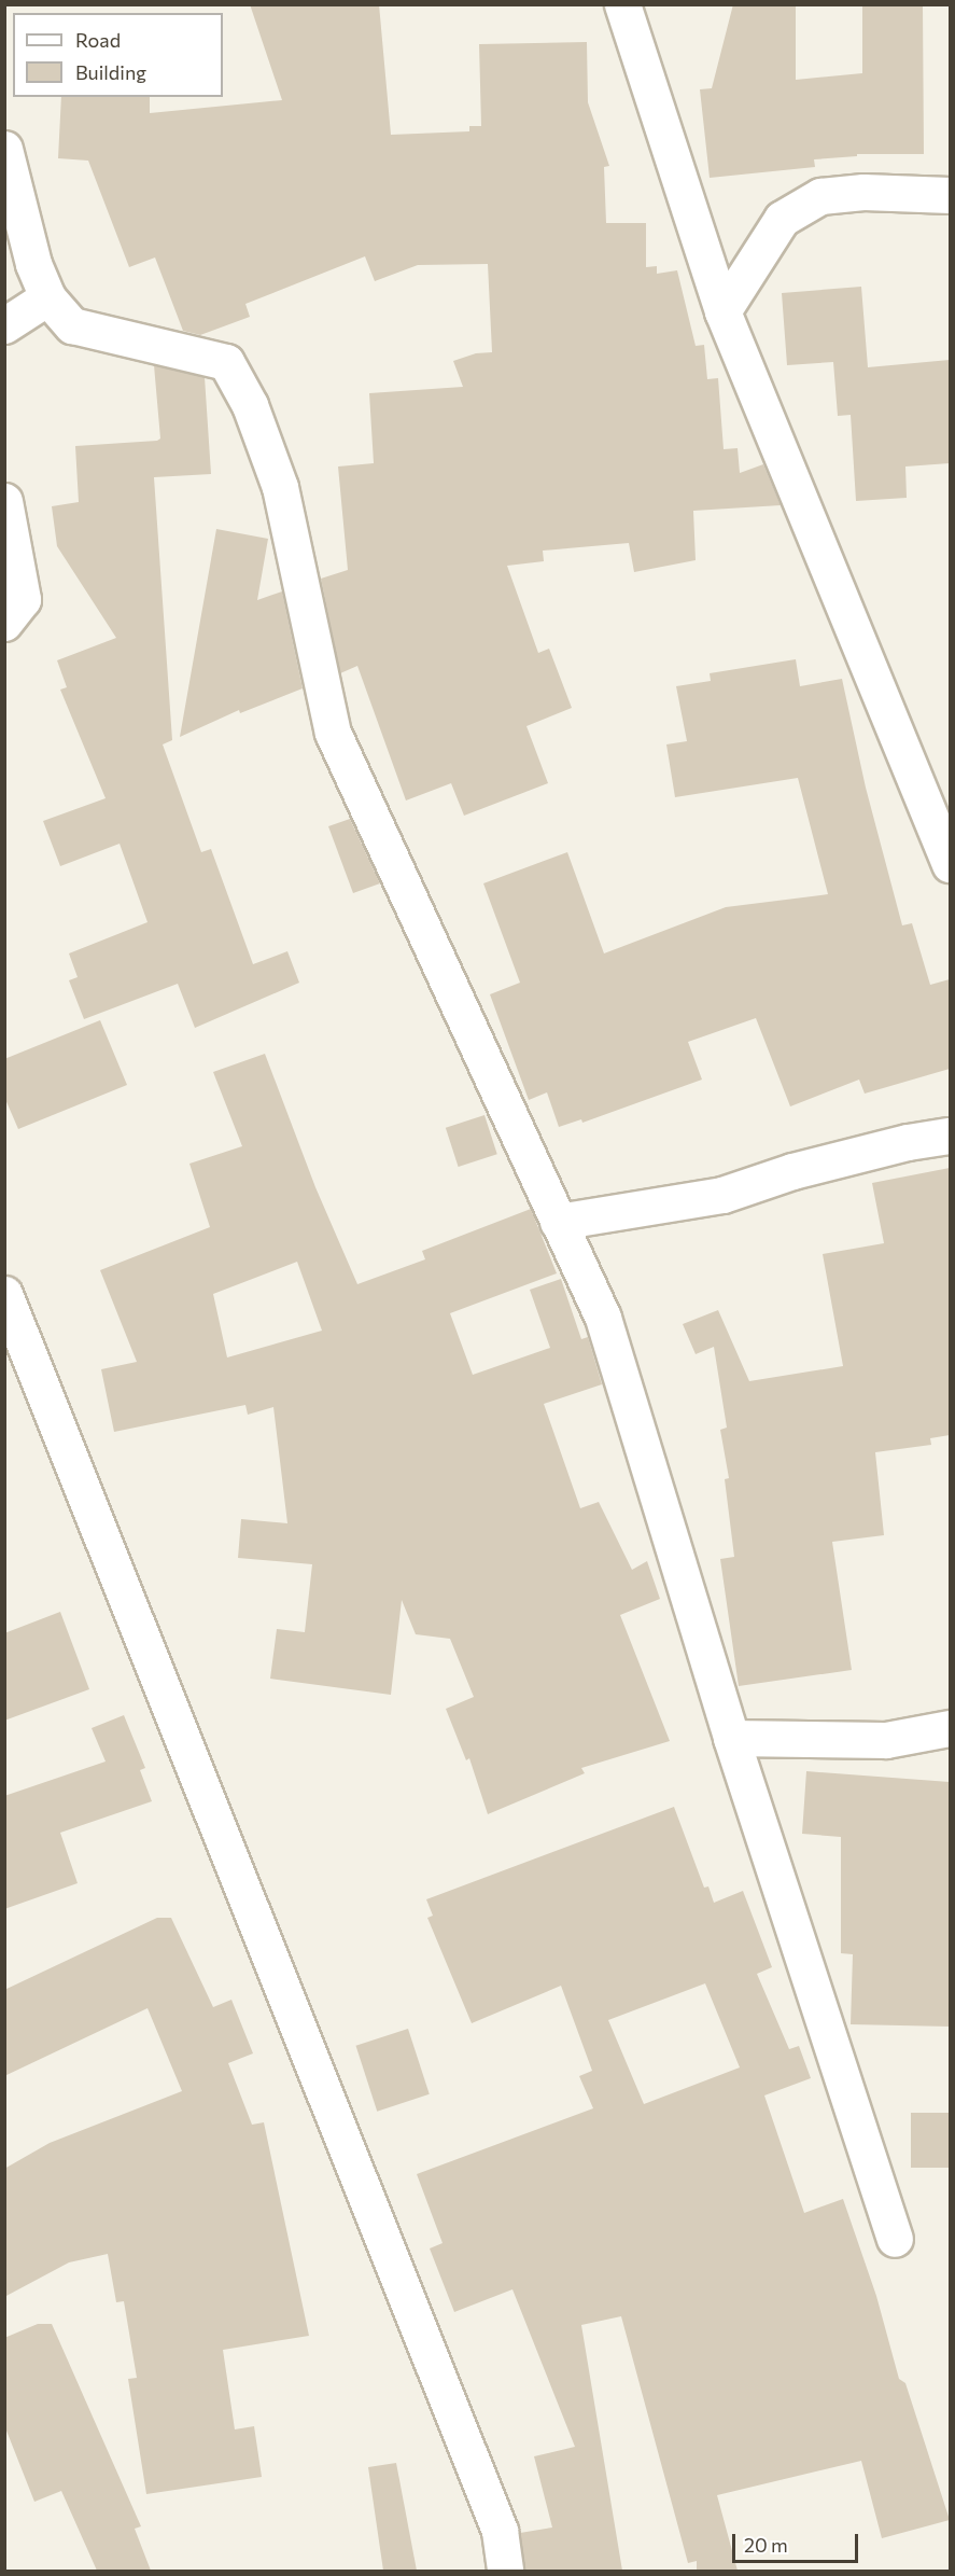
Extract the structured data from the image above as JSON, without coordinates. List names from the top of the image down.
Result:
{
  "legend": ["Road", "Building"],
  "scale_bar": "20 m"
}
